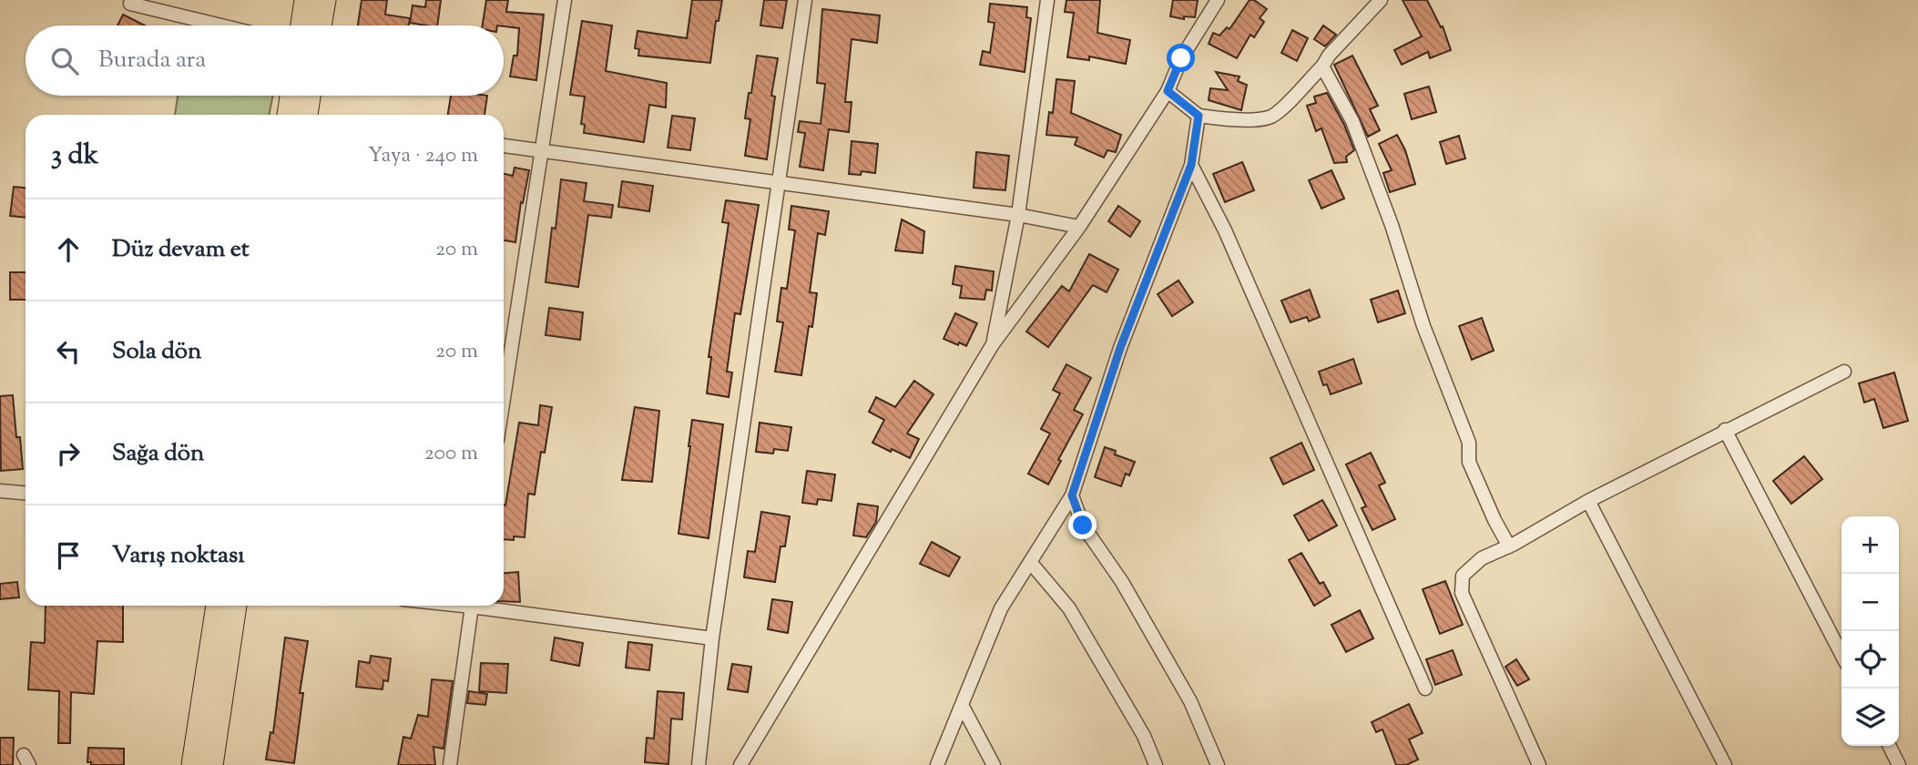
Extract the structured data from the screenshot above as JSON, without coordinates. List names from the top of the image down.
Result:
{
  "page": {
    "search": "Burada ara",
    "heading": ["3 dk", "Yaya · 240 m"],
    "list": [
      ["Düz devam et", "20 m"],
      ["Sola dön", "20 m"],
      ["Sağa dön", "200 m"],
      "Varış noktası"
    ],
    "map_buttons": ["+", "−"]
  }
}
